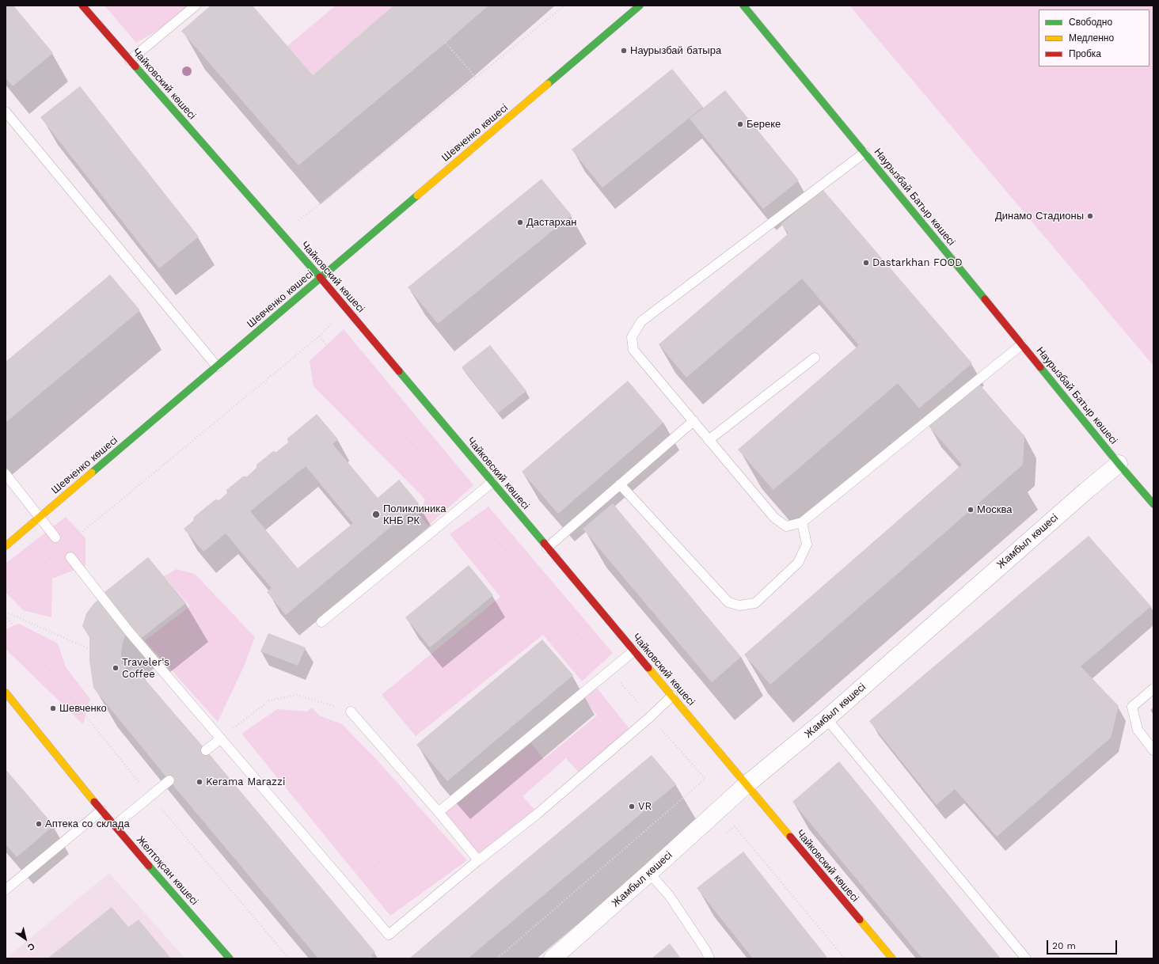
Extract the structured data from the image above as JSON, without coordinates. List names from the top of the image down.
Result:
{
  "streets": {
    "street": [
      "Чайковский көшесі",
      "Шевченко көшесі",
      "Наурызбай Батыр көшесі",
      "Жамбыл көшесі",
      "Желтоқсан көшесі"
    ]
  },
  "crossings": [
    ["Чайковский көшесі", "Шевченко көшесі"],
    ["Чайковский көшесі", "Жамбыл көшесі"],
    ["Наурызбай Батыр көшесі", "Жамбыл көшесі"]
  ],
  "places": [
    "Наурызбай батыра",
    "Береке",
    "Динамо Стадионы",
    "Дастархан",
    "Dastarkhan FOOD",
    "Москва",
    "Поликлиника КНБ РК",
    "Traveler's Coffee",
    "Шевченко",
    "Kerama Marazzi",
    "VR",
    "Аптека со склада"
  ],
  "legend": ["Свободно", "Медленно", "Пробка"],
  "scale_bar": "20 m",
  "north": "bottom right"
}
